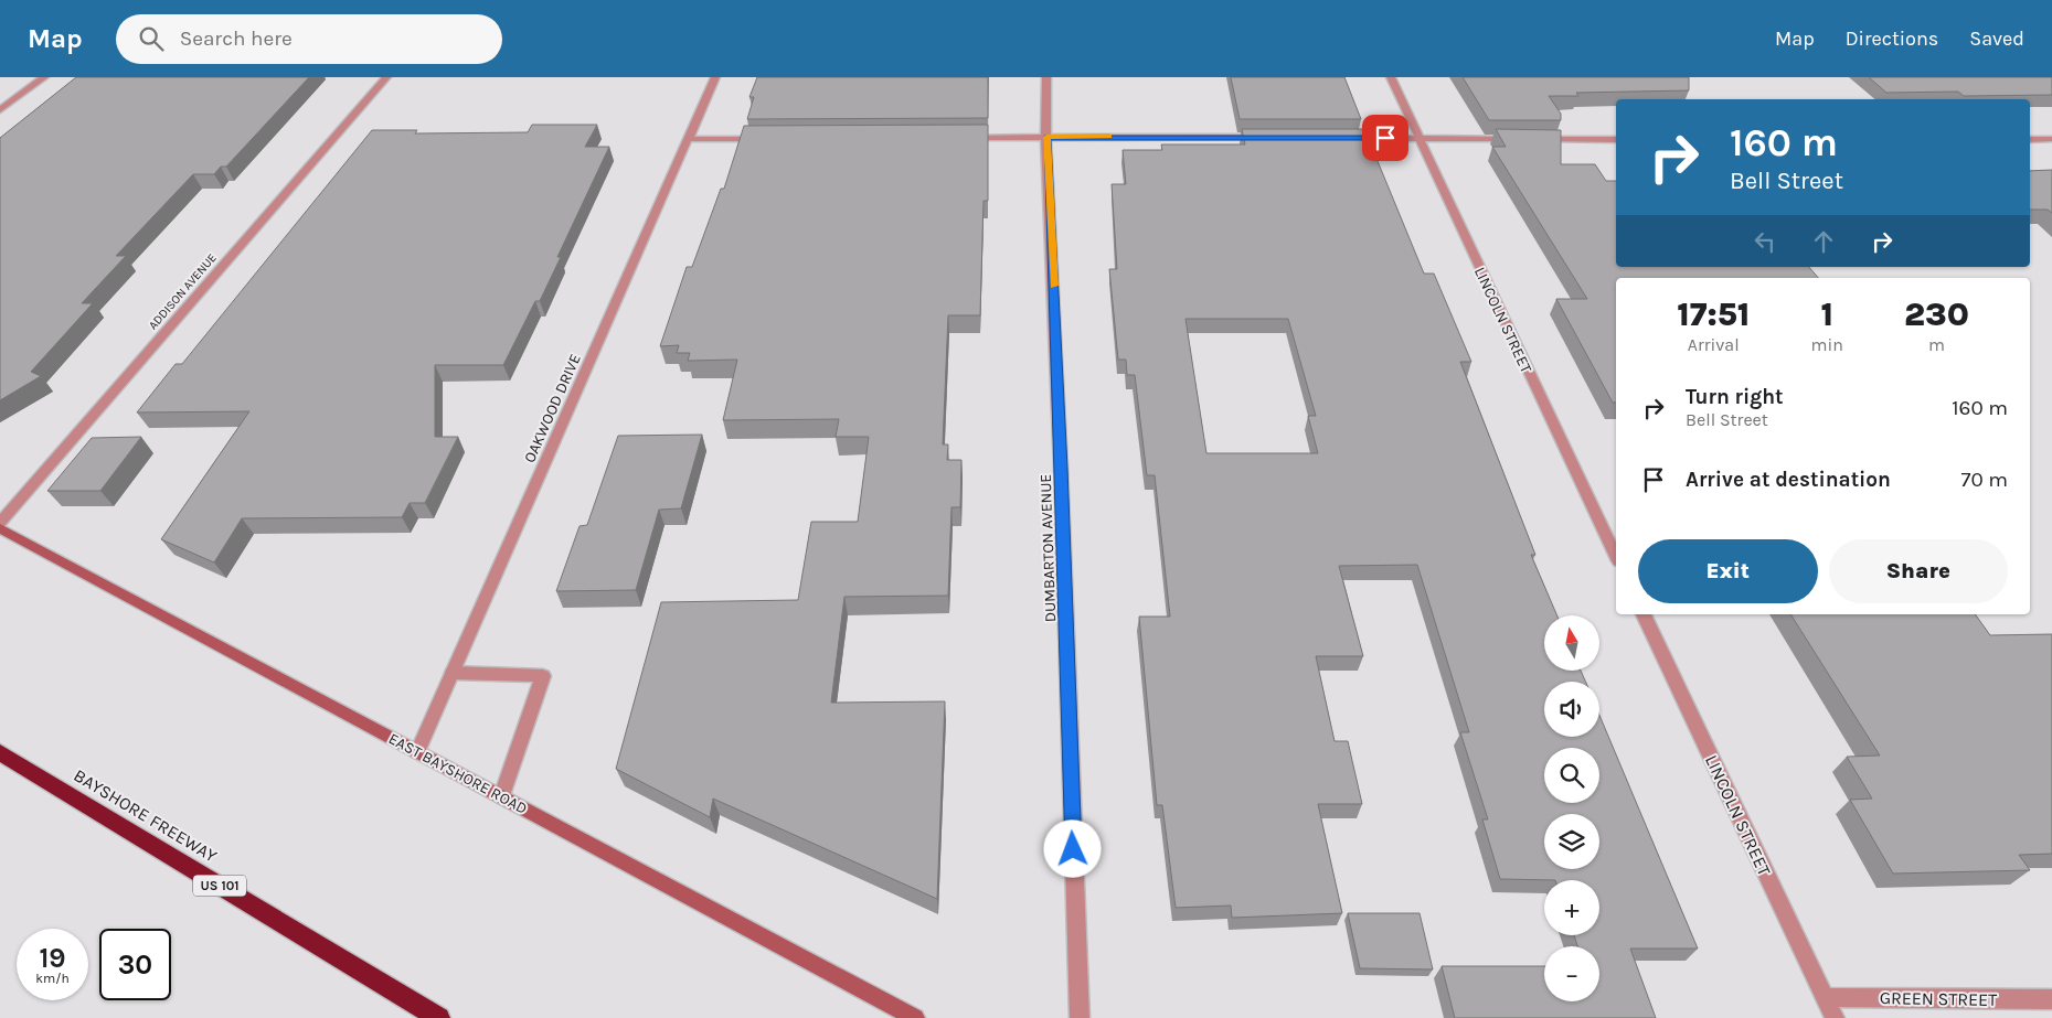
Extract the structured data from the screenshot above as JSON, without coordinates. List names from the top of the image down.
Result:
{
  "streets": {
    "highway": ["BAYSHORE FREEWAY", "US 101"],
    "street": [
      "ADDISON AVENUE",
      "LINCOLN STREET",
      "OAKWOOD DRIVE",
      "DUMBARTON AVENUE",
      "EAST BAYSHORE ROAD",
      "GREEN STREET"
    ]
  },
  "crossings": [
    ["LINCOLN STREET", "GREEN STREET"],
    ["OAKWOOD DRIVE", "EAST BAYSHORE ROAD"]
  ],
  "north": "top",
  "page": {
    "header": "Map",
    "search": "Search here",
    "nav": ["Map", "Directions", "Saved"],
    "turn": ["160 m", "Bell Street"],
    "eta": [
      "17:51",
      "Arrival",
      "1",
      "min",
      "230",
      "m"
    ],
    "list": [
      {
        "name": "Turn right",
        "note": "Bell Street",
        "value": "160 m"
      },
      {
        "name": "Arrive at destination",
        "value": "70 m"
      }
    ],
    "buttons": ["Exit", "Share"],
    "map_buttons": ["+", "−"],
    "speed": "19 km/h",
    "limit": "30"
  }
}
